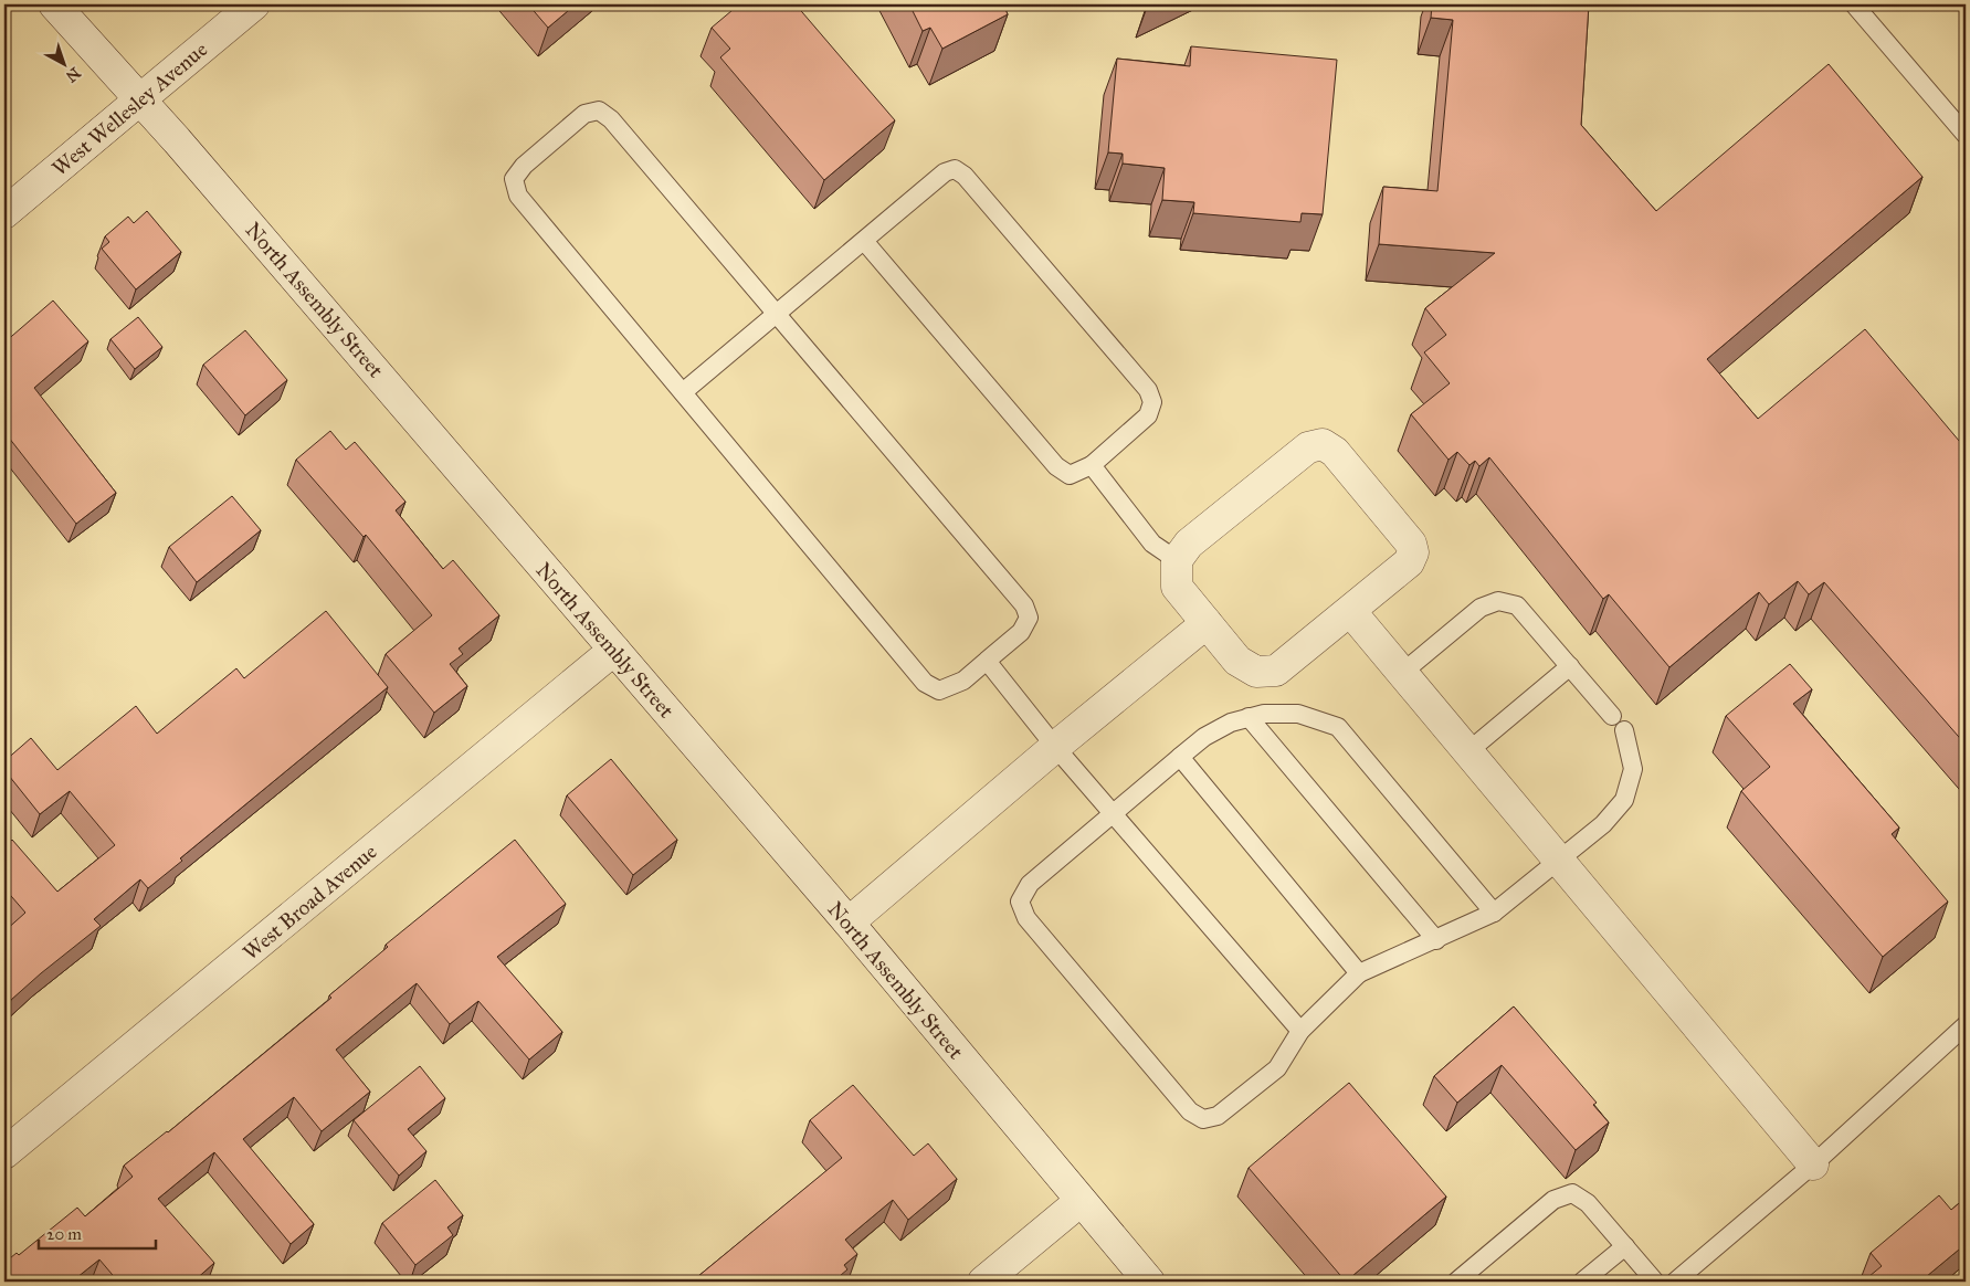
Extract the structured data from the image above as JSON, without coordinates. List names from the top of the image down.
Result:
{
  "streets": {
    "street": ["West Wellesley Avenue", "North Assembly Street", "West Broad Avenue"]
  },
  "crossings": [
    ["West Wellesley Avenue", "North Assembly Street"],
    ["North Assembly Street", "West Broad Avenue"]
  ],
  "scale_bar": "20 m",
  "north": "bottom right"
}
